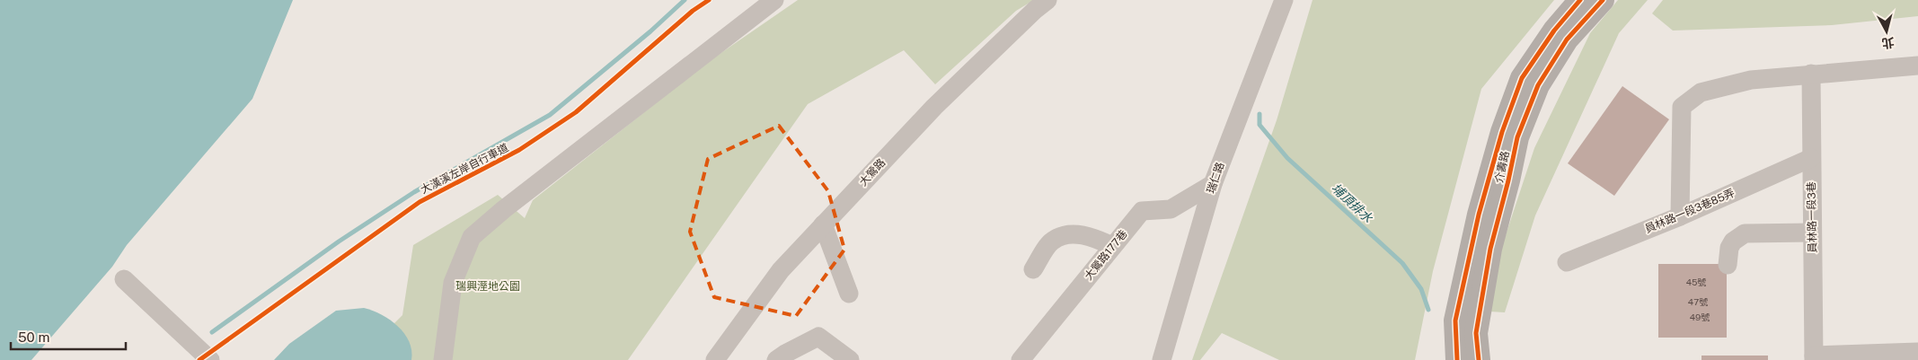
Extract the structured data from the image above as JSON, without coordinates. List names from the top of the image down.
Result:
{
  "streets": {
    "main road": ["介壽路"],
    "street": [
      "大鶯路",
      "瑞仁路",
      "員林路一段3巷85弄",
      "員林路一段3巷",
      "大鶯路177巷"
    ],
    "cycle path": ["大漢溪左岸自行車道"]
  },
  "crossings": [
    ["瑞仁路", "大鶯路177巷"],
    ["員林路一段3巷85弄", "員林路一段3巷"]
  ],
  "water": ["埔頂排水"],
  "parks": ["瑞興溼地公園"],
  "house_numbers": ["45號", "47號", "49號"],
  "scale_bar": "50 m",
  "north": "bottom"
}
